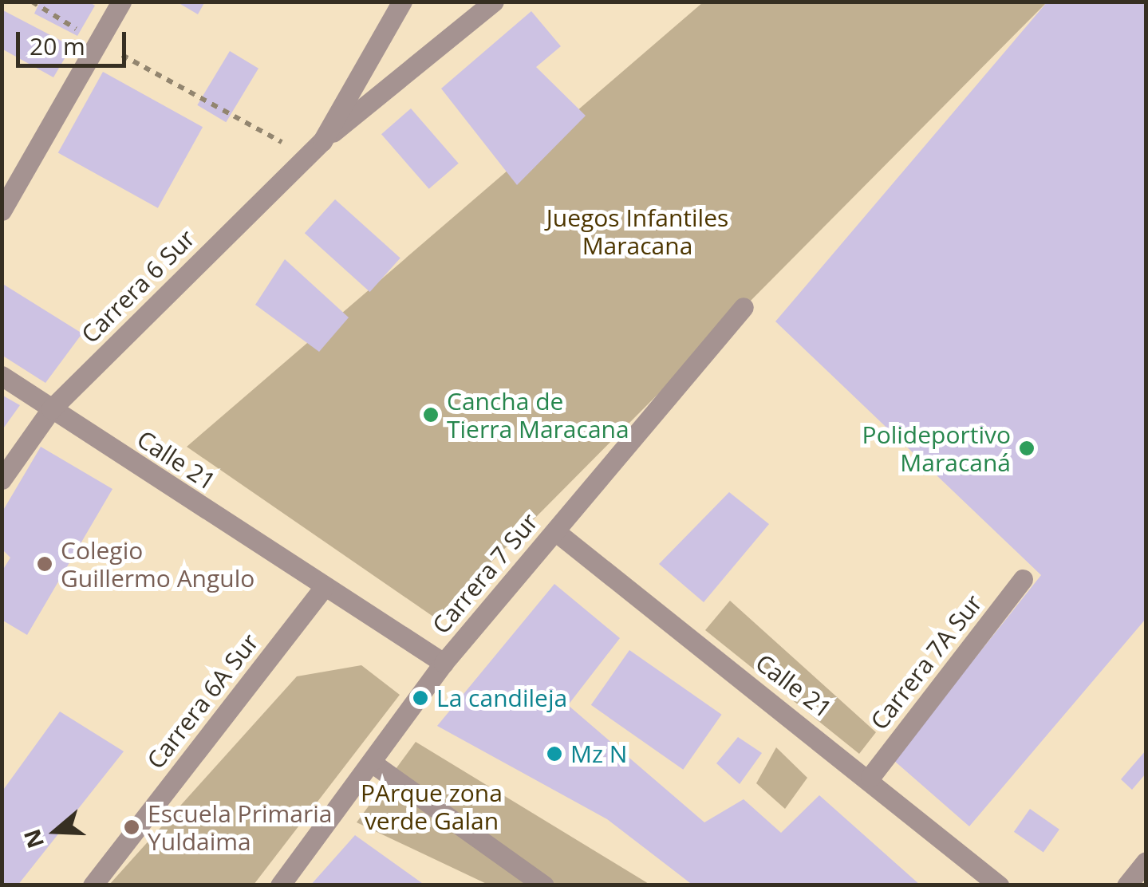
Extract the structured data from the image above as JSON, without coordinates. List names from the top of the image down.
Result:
{
  "streets": {
    "street": [
      "Carrera 6 Sur",
      "Calle 21",
      "Carrera 7 Sur",
      "Carrera 7A Sur",
      "Carrera 6A Sur"
    ]
  },
  "crossings": [
    ["Carrera 6 Sur", "Calle 21"],
    ["Calle 21", "Carrera 7 Sur"],
    ["Calle 21", "Carrera 7A Sur"],
    ["Calle 21", "Carrera 6A Sur"]
  ],
  "parks": ["Juegos Infantiles Maracana", "PArque zona verde Galan"],
  "places": [
    "Cancha de Tierra Maracana",
    "Polideportivo Maracaná",
    "Colegio Guillermo Angulo",
    "La candileja",
    "Mz N",
    "Escuela Primaria Yuldaima"
  ],
  "scale_bar": "20 m",
  "north": "left"
}
